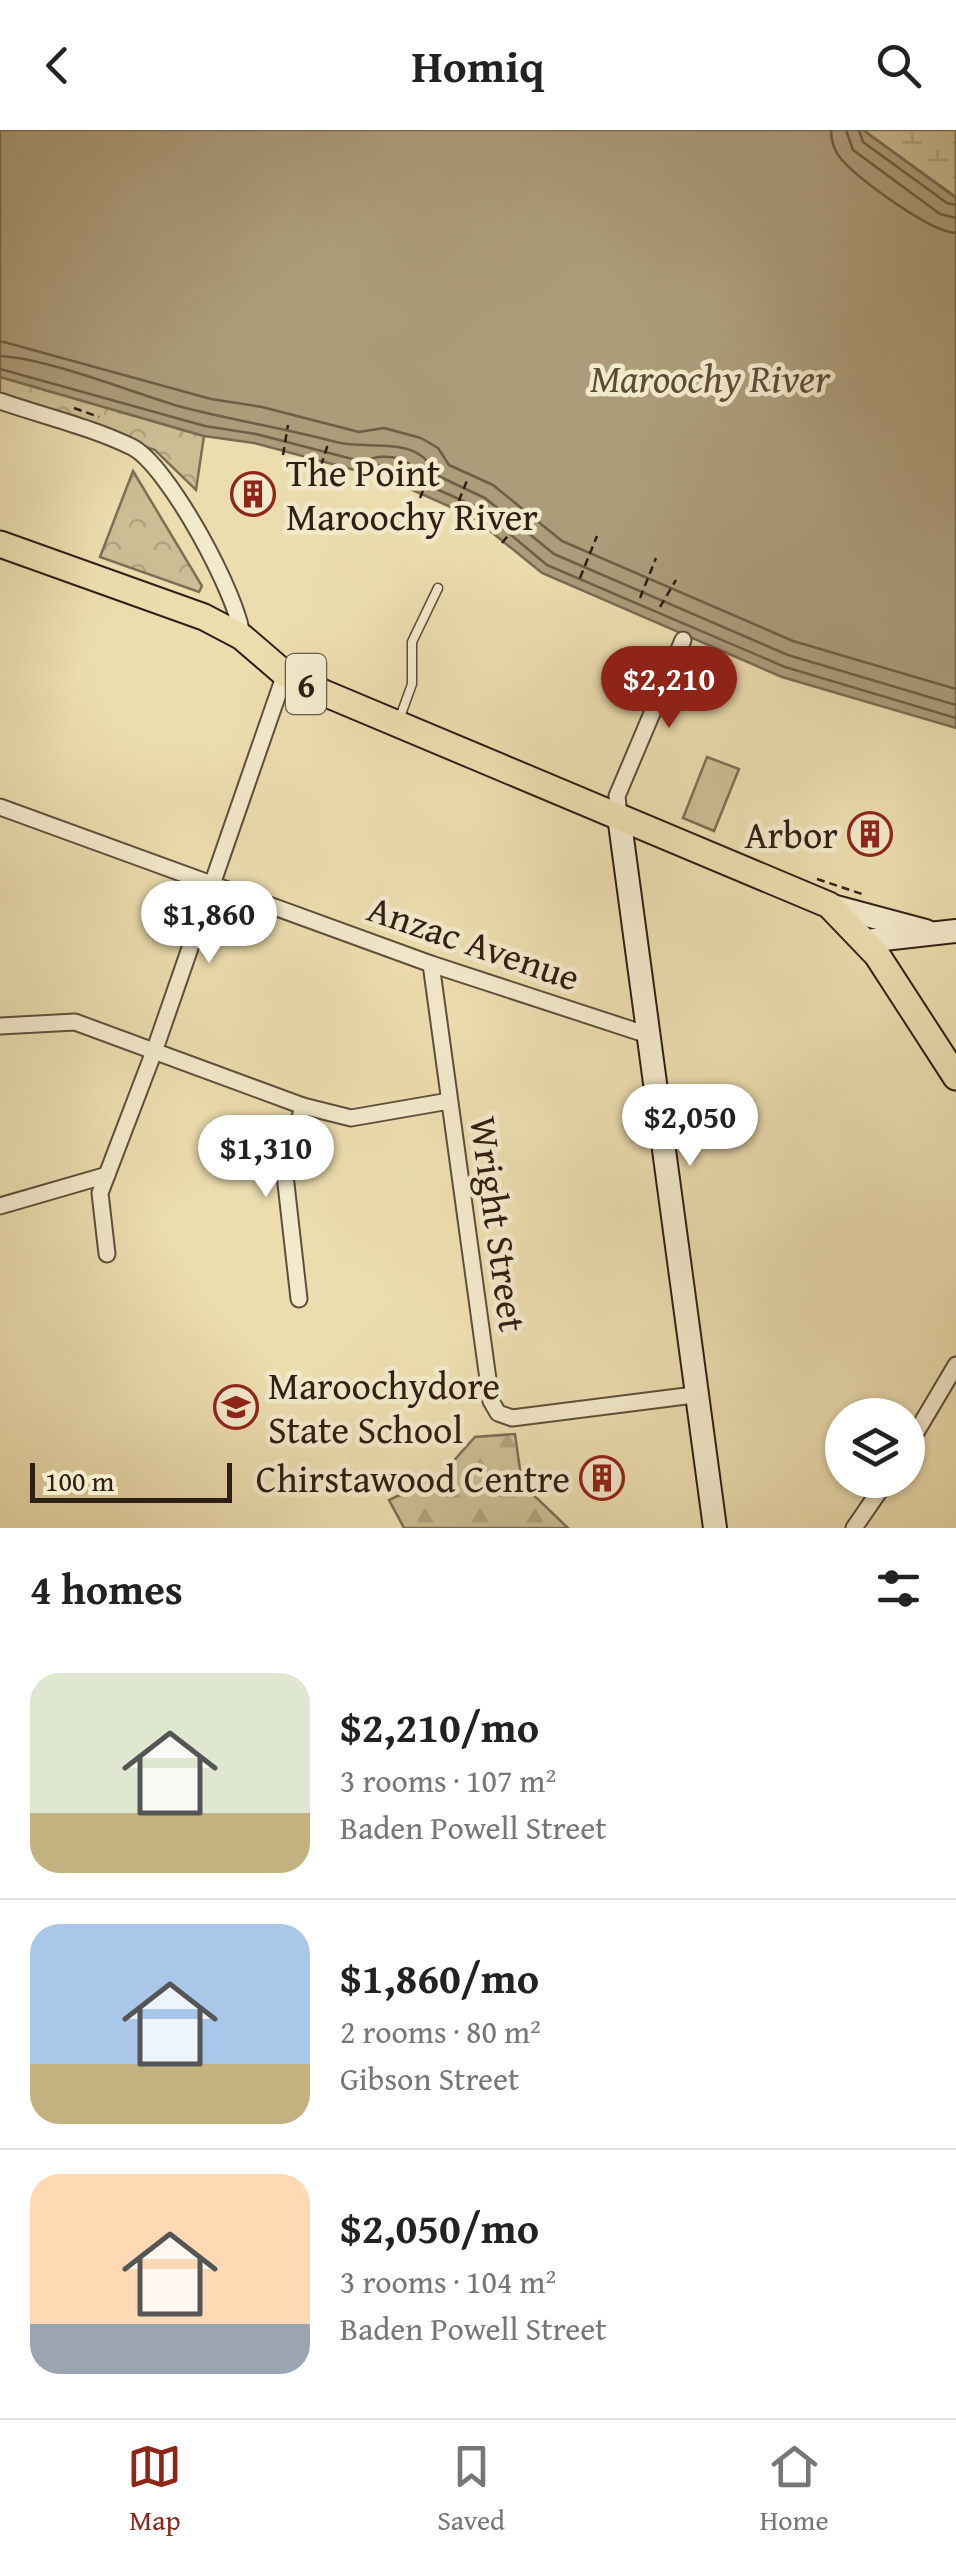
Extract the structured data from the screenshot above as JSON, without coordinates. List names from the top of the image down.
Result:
{
  "streets": {
    "main road": ["6"],
    "street": ["Anzac Avenue", "Wright Street"]
  },
  "crossings": [
    ["Anzac Avenue", "Wright Street"]
  ],
  "water": ["Maroochy River"],
  "places": {
    "building": ["The Point Maroochy River", "Arbor", "Chirstawood Centre"],
    "school or university": ["Maroochydore State School"]
  },
  "scale_bar": "100 m",
  "page": {
    "header": "Homiq",
    "price": [
      "$2,210",
      "$1,860",
      "$2,050",
      "$1,310"
    ],
    "scale": "100 m",
    "heading": "4 homes",
    "list": [
      {
        "name": "$2,210/mo",
        "note": "3 rooms · 107 m² · Baden Powell Street"
      },
      {
        "name": "$1,860/mo",
        "note": "2 rooms · 80 m² · Gibson Street"
      },
      {
        "name": "$2,050/mo",
        "note": "3 rooms · 104 m² · Baden Powell Street"
      }
    ],
    "tabs": ["Map", "Saved", "Home"]
  }
}
